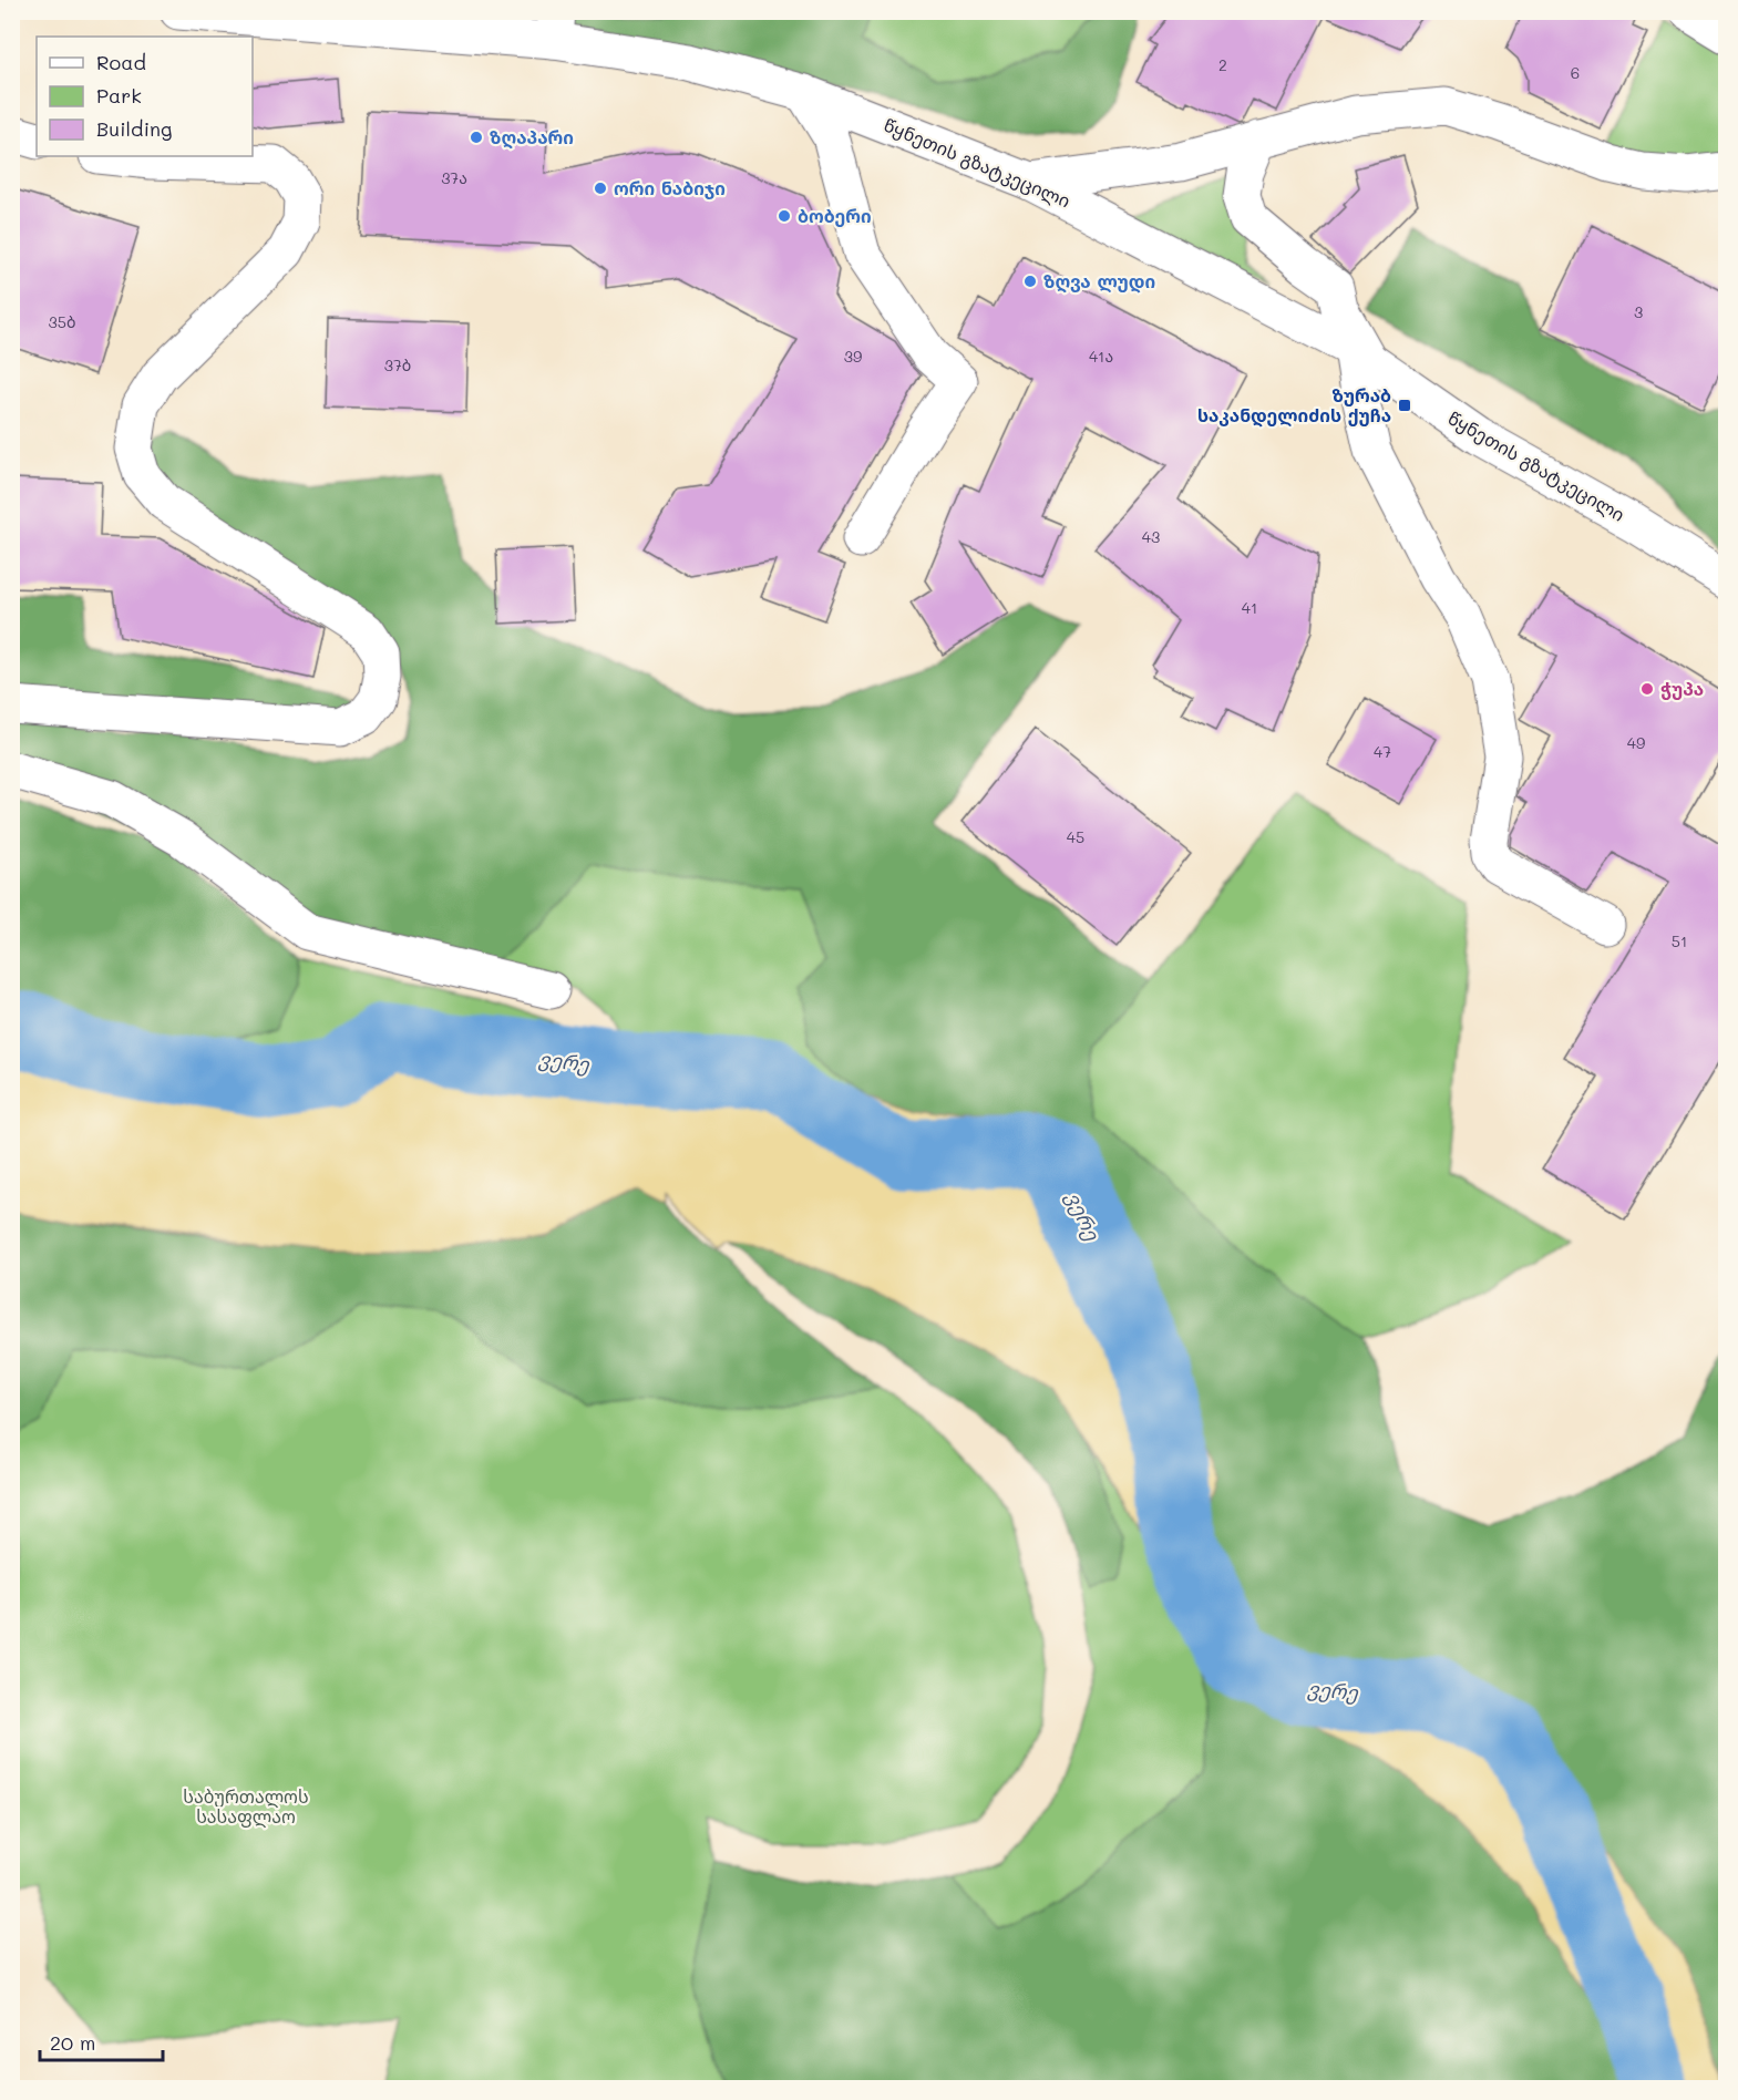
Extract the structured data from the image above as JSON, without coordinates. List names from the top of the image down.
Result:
{
  "streets": {
    "street": ["წყნეთის გზატკეცილი"]
  },
  "water": ["ვერე"],
  "parks": ["საბურთალოს სასაფლაო"],
  "places": {
    "other": [
      "ზღაპარი",
      "ორი ნაბიჯი",
      "ბობერი",
      "ზღვა ლუდი",
      "ჭუპა"
    ],
    "transit": ["ზურაბ საკანდელიძის ქუჩა"]
  },
  "house_numbers": [
    "2",
    "6",
    "37ა",
    "3",
    "35ბ",
    "39",
    "41ა",
    "37ბ",
    "43",
    "41",
    "49",
    "47",
    "45",
    "51"
  ],
  "legend": ["Road", "Park", "Building"],
  "scale_bar": "20 m"
}
